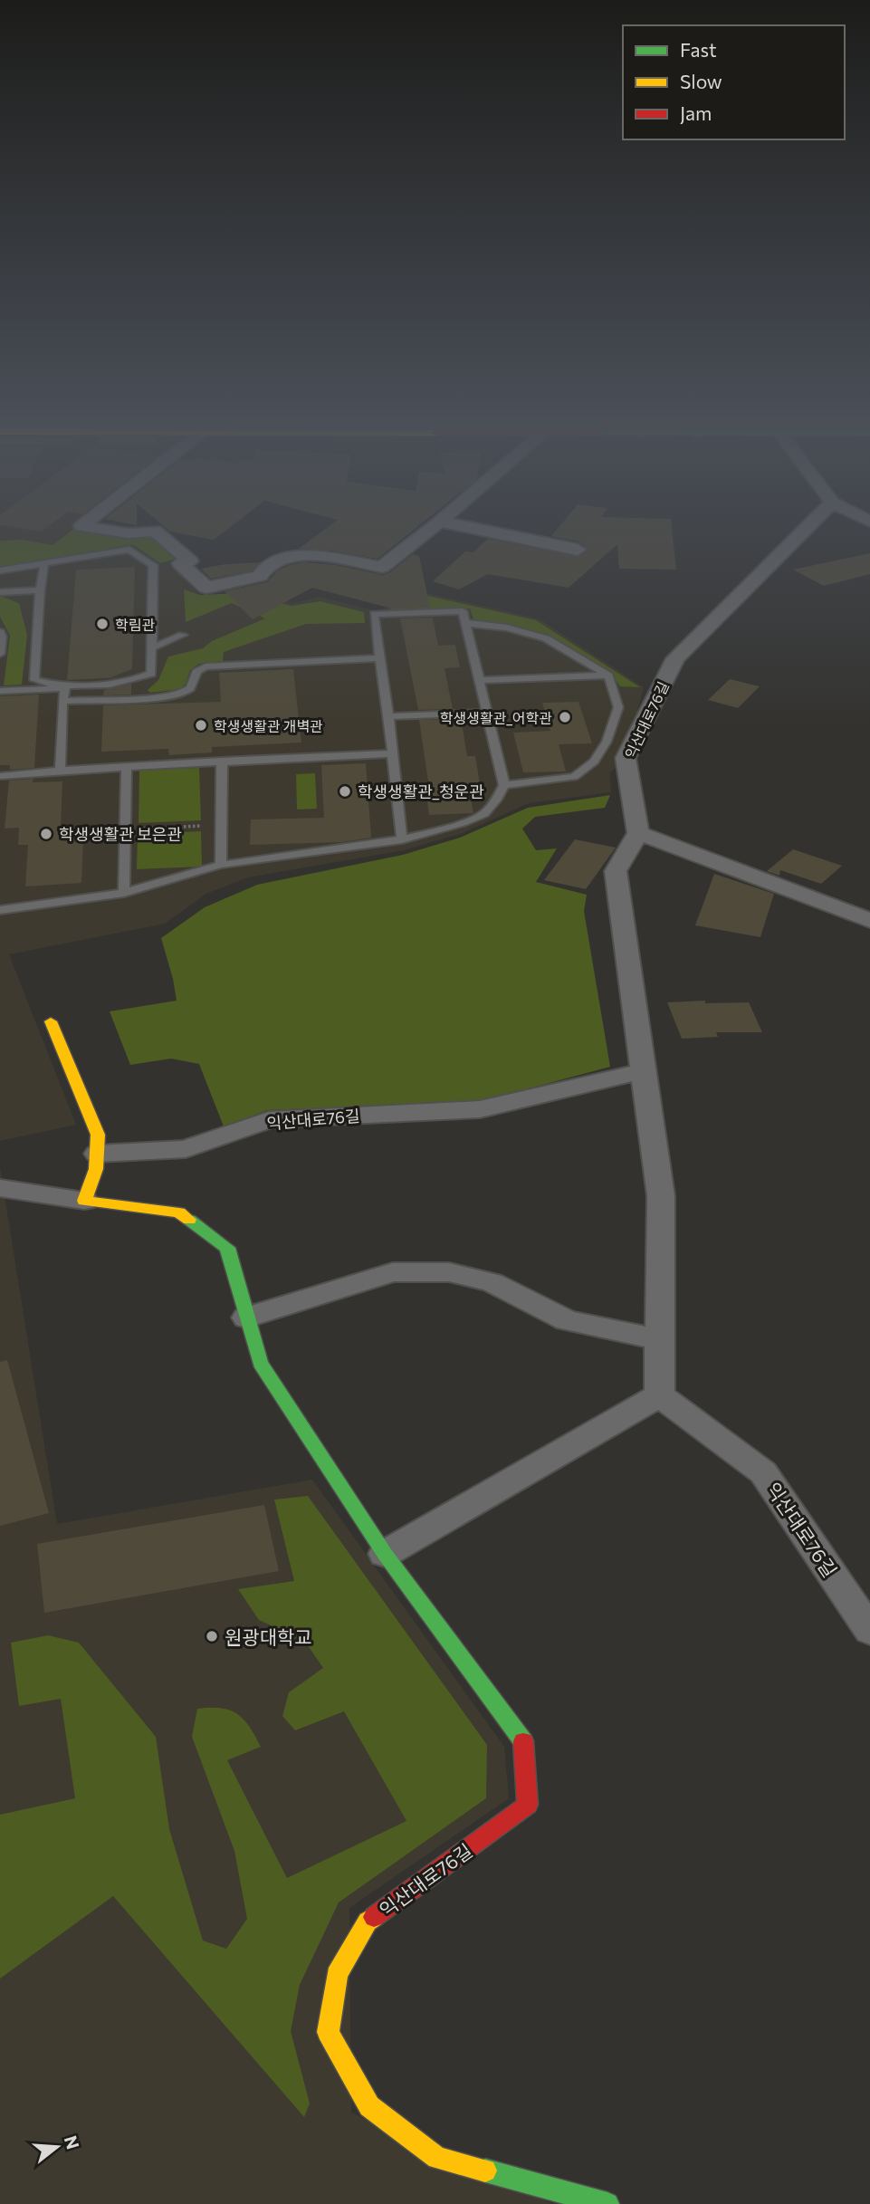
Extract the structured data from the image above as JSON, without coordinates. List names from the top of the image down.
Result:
{
  "streets": {
    "street": ["익산대로76길"]
  },
  "places": [
    "학림관",
    "학생생활관_어학관",
    "학생생활관 개벽관",
    "학생생활관_청운관",
    "학생생활관 보은관",
    "원광대학교"
  ],
  "legend": ["Fast", "Slow", "Jam"],
  "north": "right"
}
